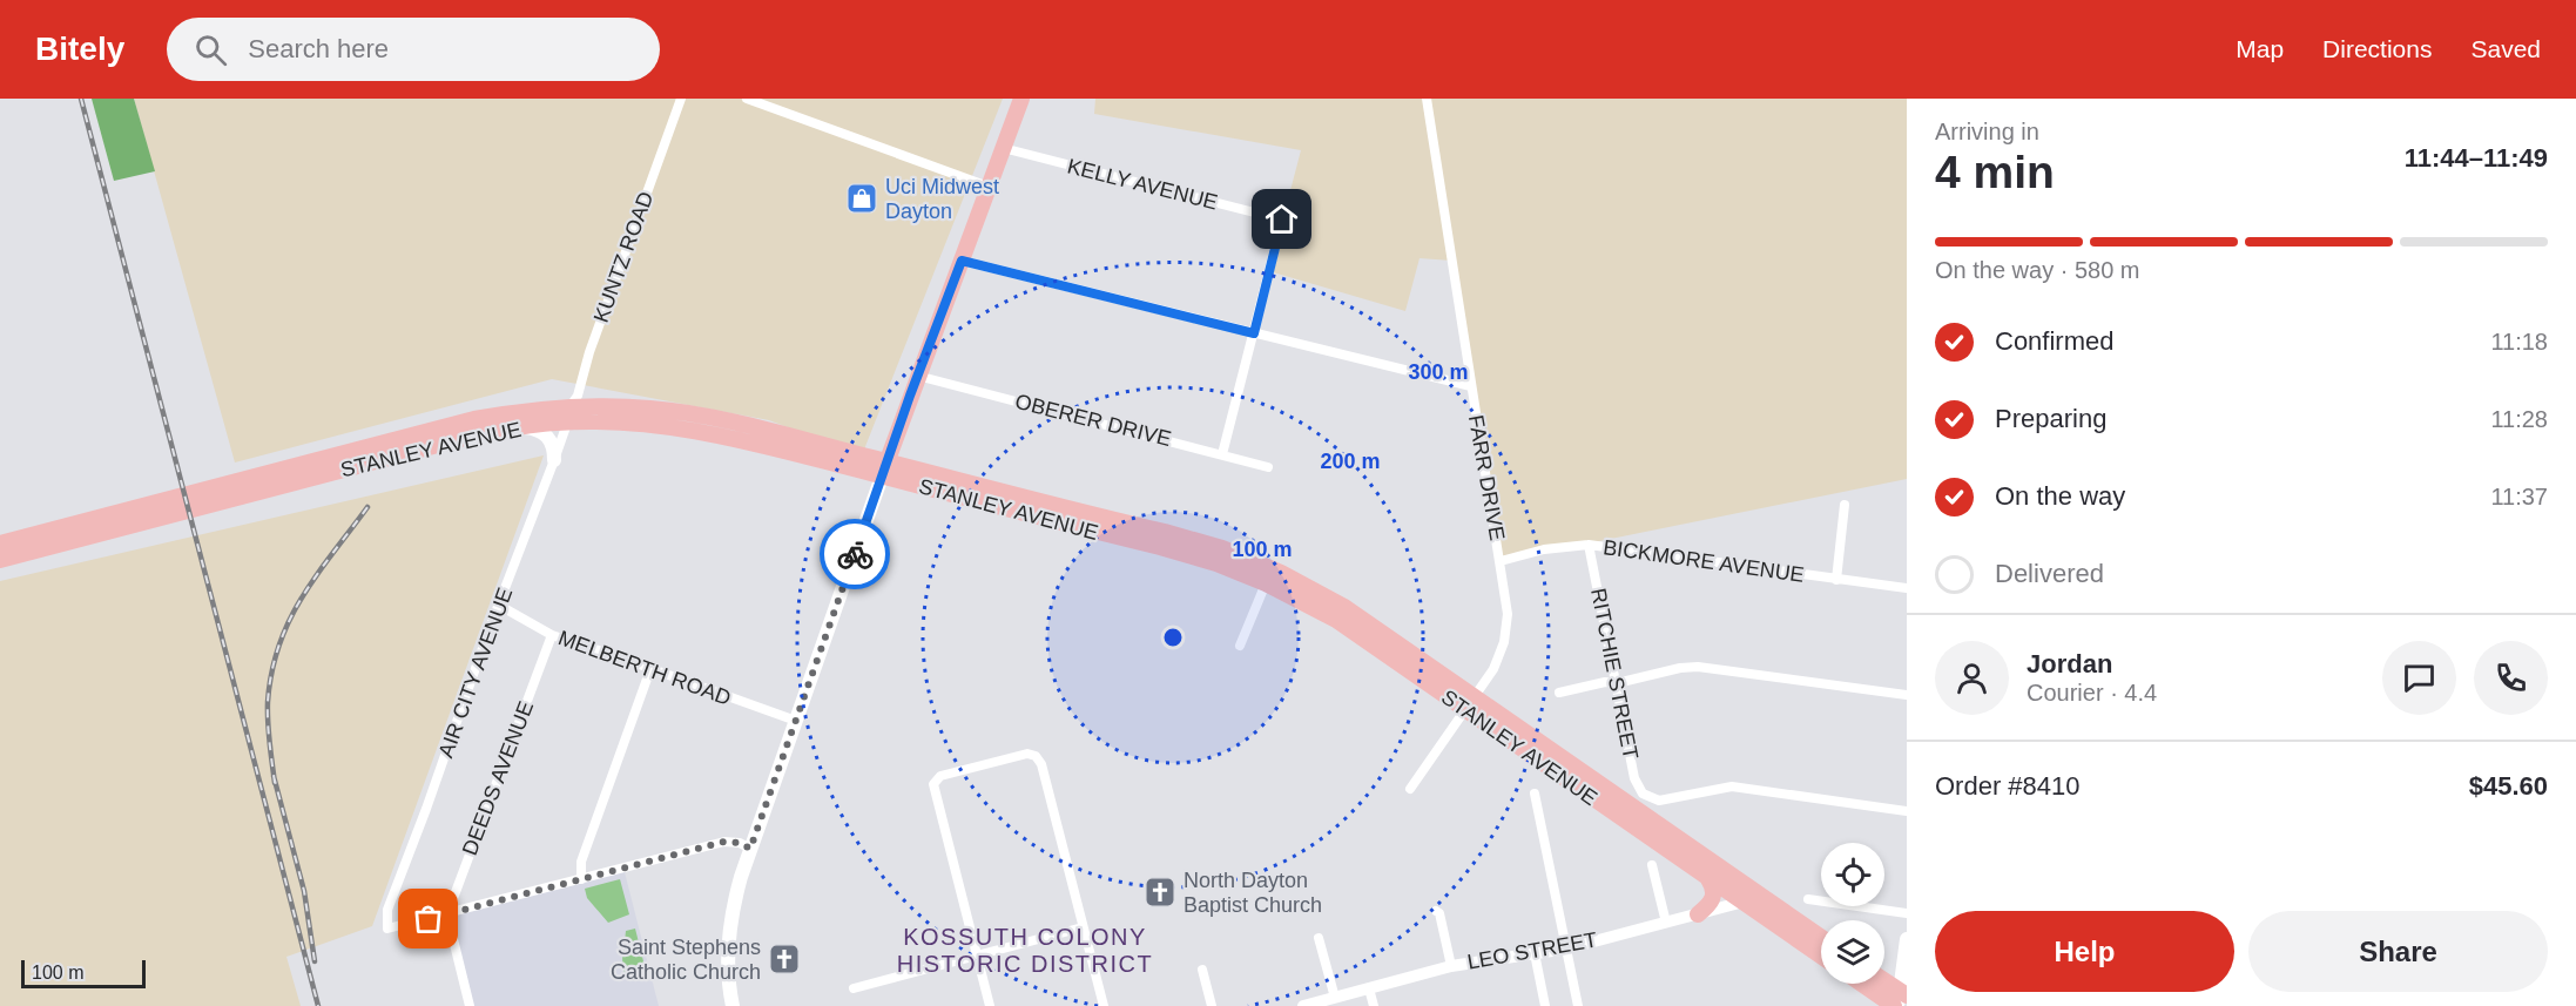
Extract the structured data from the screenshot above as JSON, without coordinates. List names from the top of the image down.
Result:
{
  "streets": {
    "main road": ["STANLEY AVENUE"],
    "street": [
      "KELLY AVENUE",
      "KUNTZ ROAD",
      "OBERER DRIVE",
      "FARR DRIVE",
      "BICKMORE AVENUE",
      "MELBERTH ROAD",
      "AIR CITY AVENUE",
      "RITCHIE STREET",
      "DEEDS AVENUE",
      "LEO STREET"
    ]
  },
  "crossings": [
    ["KUNTZ ROAD", "STANLEY AVENUE"],
    ["KUNTZ ROAD", "AIR CITY AVENUE"],
    ["STANLEY AVENUE", "FARR DRIVE"],
    ["STANLEY AVENUE", "AIR CITY AVENUE"],
    ["STANLEY AVENUE", "LEO STREET"],
    ["FARR DRIVE", "BICKMORE AVENUE"],
    ["BICKMORE AVENUE", "RITCHIE STREET"],
    ["MELBERTH ROAD", "AIR CITY AVENUE"],
    ["MELBERTH ROAD", "DEEDS AVENUE"],
    ["AIR CITY AVENUE", "DEEDS AVENUE"]
  ],
  "districts": ["KOSSUTH COLONY HISTORIC DISTRICT"],
  "places": {
    "shop": ["Uci Midwest Dayton"],
    "church": ["North Dayton Baptist Church", "Saint Stephens Catholic Church"]
  },
  "scale_bar": "100 m",
  "page": {
    "header": "Bitely",
    "search": "Search here",
    "nav": ["Map", "Directions", "Saved"],
    "heading": ["4 min", "Arriving in", "11:44–11:49"],
    "panel": [
      "Jordan",
      "Courier · 4.4",
      "Order #8410",
      "$45.60"
    ],
    "bar": "On the way · 580 m",
    "list": [
      ["Confirmed", "11:18"],
      ["Preparing", "11:28"],
      ["On the way", "11:37"],
      "Delivered"
    ],
    "buttons": ["Help", "Share"],
    "scale": "100 m"
  },
  "rings": ["300 m", "200 m", "100 m"]
}
